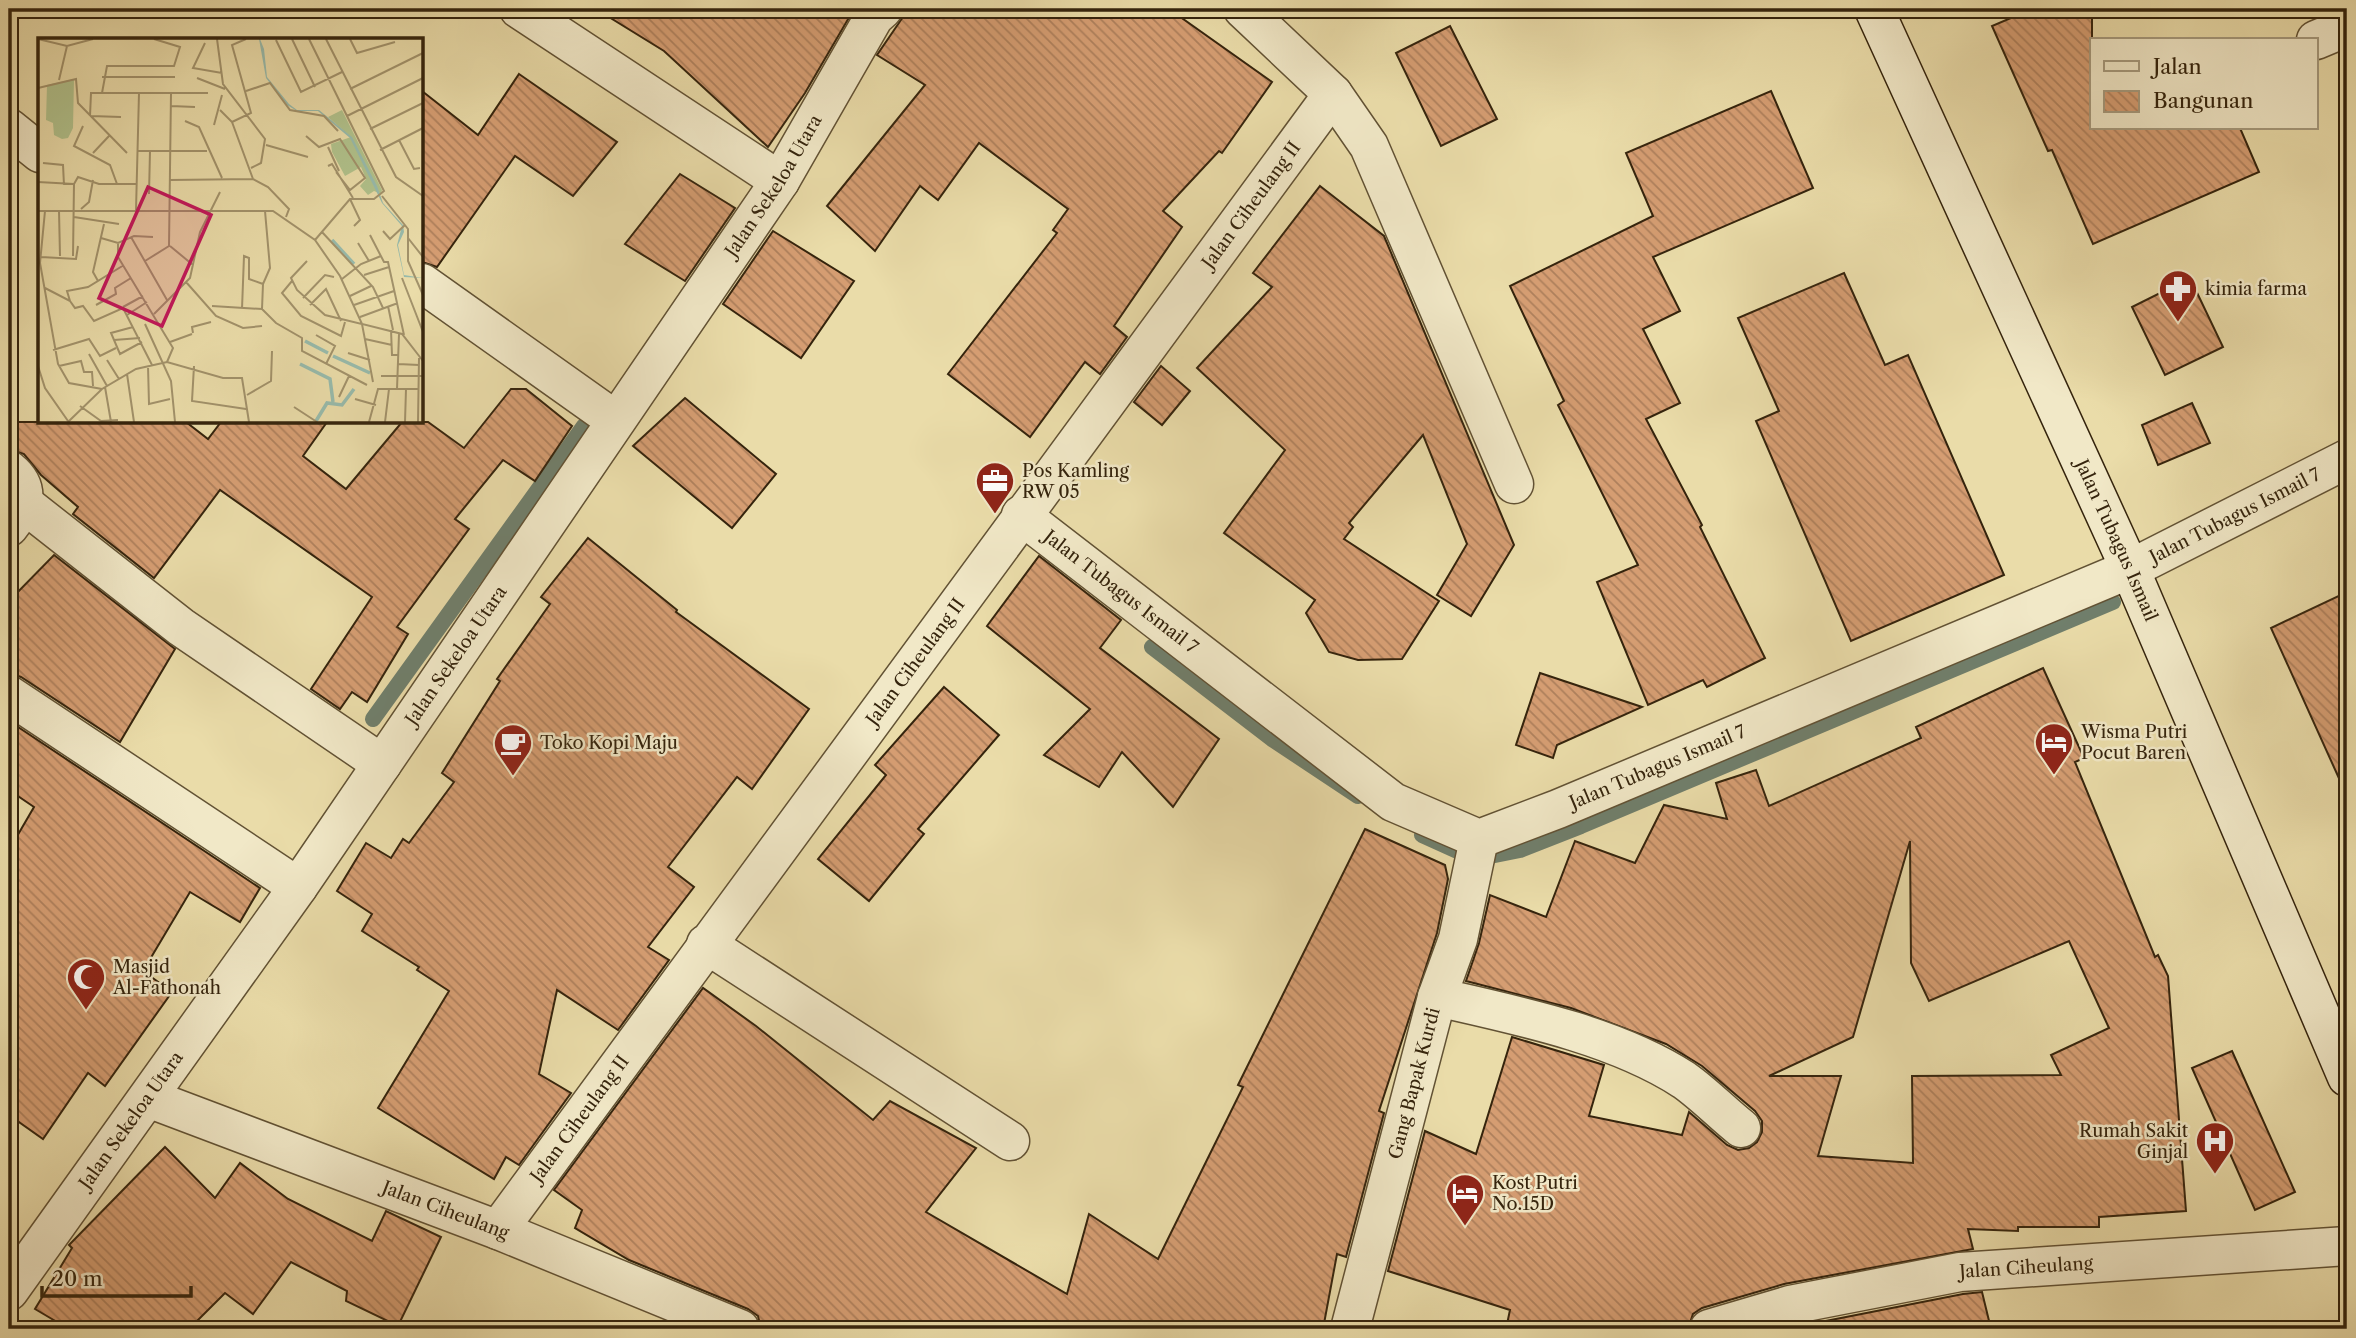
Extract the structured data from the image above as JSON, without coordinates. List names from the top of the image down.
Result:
{
  "streets": {
    "street": [
      "Jalan Sekeloa Utara",
      "Jalan Ciheulang II",
      "Jalan Tubagus Ismail 7",
      "Jalan Tubagus Ismail",
      "Gang Bapak Kurdi",
      "Jalan Ciheulang"
    ]
  },
  "crossings": [
    ["Jalan Sekeloa Utara", "Jalan Ciheulang"],
    ["Jalan Ciheulang II", "Jalan Tubagus Ismail 7"],
    ["Jalan Ciheulang II", "Jalan Ciheulang"],
    ["Jalan Tubagus Ismail 7", "Jalan Tubagus Ismail"],
    ["Jalan Tubagus Ismail 7", "Gang Bapak Kurdi"]
  ],
  "places": {
    "pharmacy": ["kimia farma"],
    "office": ["Pos Kamling RW 05"],
    "hotel": ["Wisma Putri Pocut Baren", "Kost Putri No.15D"],
    "cafe": ["Toko Kopi Maju"],
    "mosque": ["Masjid Al-Fathonah"],
    "hospital": ["Rumah Sakit Ginjal"]
  },
  "legend": ["Jalan", "Bangunan"],
  "scale_bar": "20 m"
}
